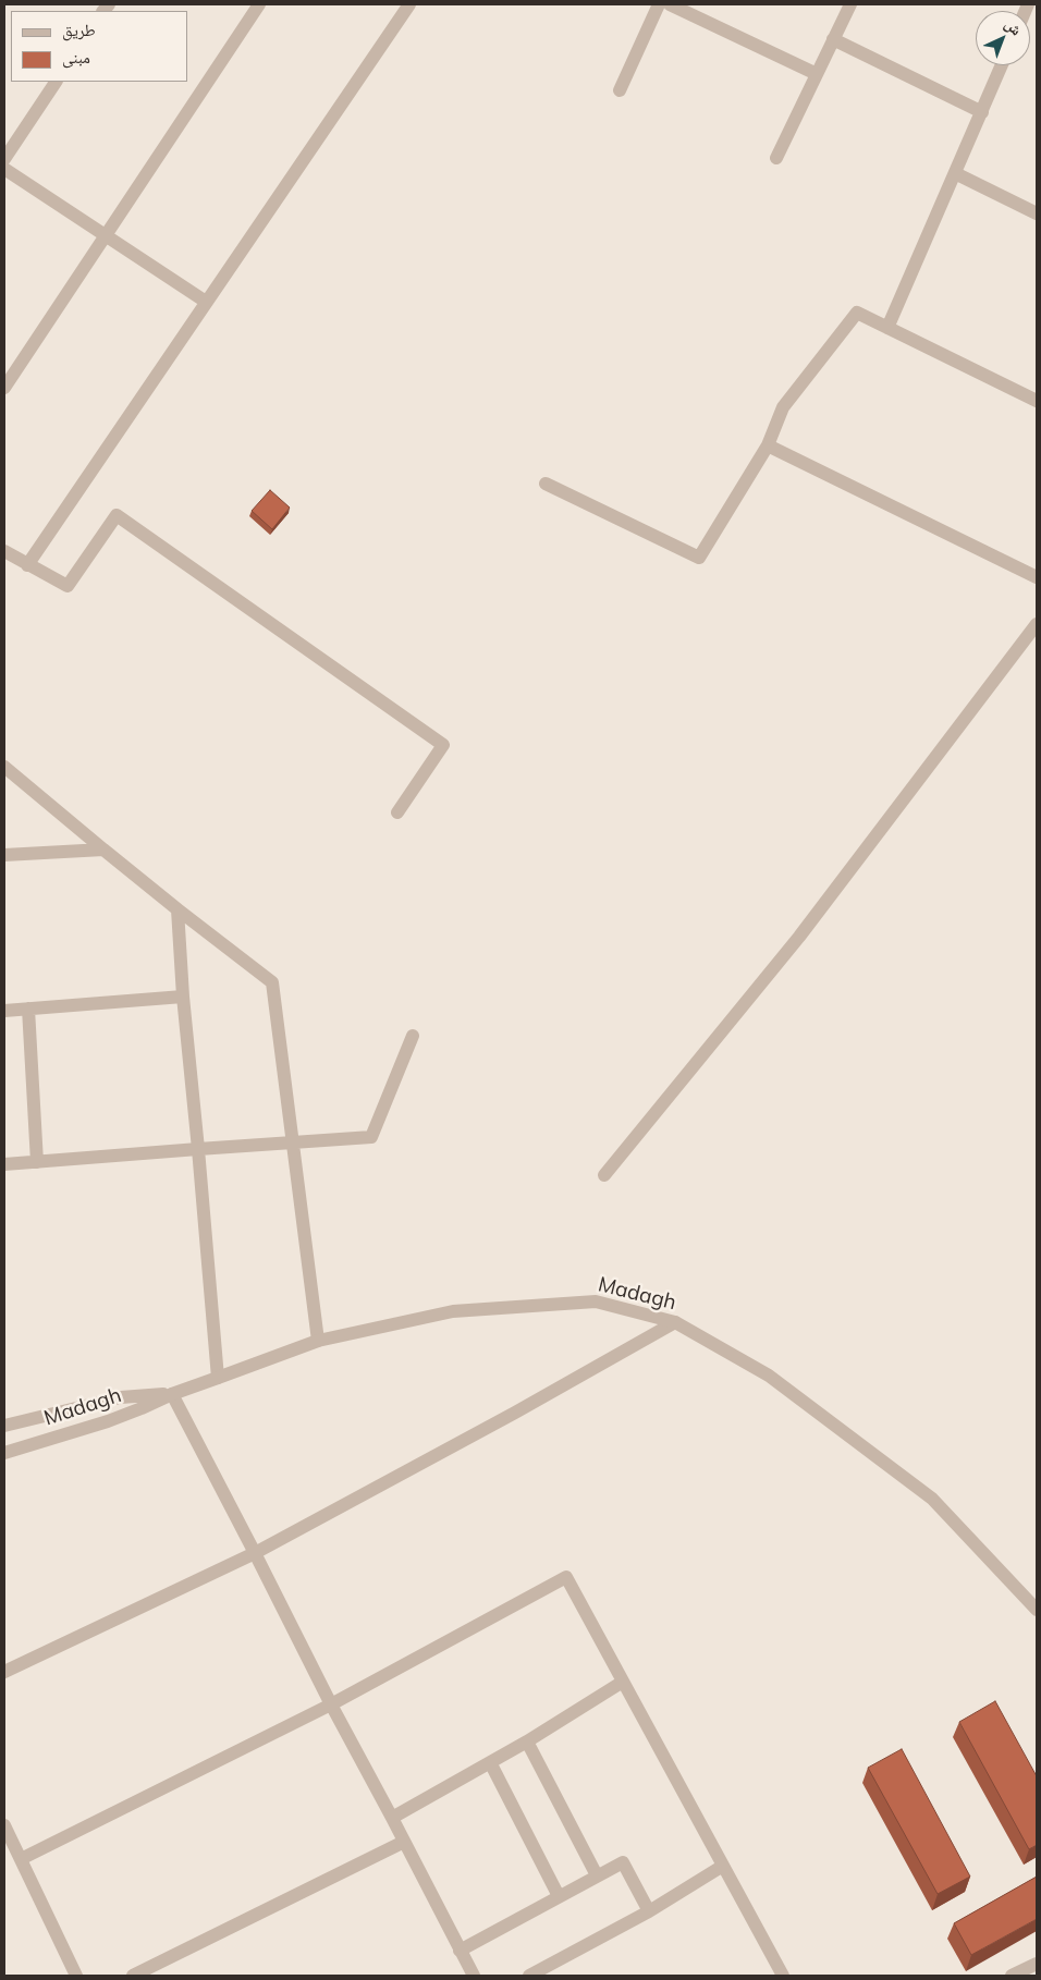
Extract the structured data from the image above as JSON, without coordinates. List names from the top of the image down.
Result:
{
  "streets": {
    "street": ["Madagh"]
  },
  "legend": ["طريق", "مبنى"],
  "north": "top right"
}
